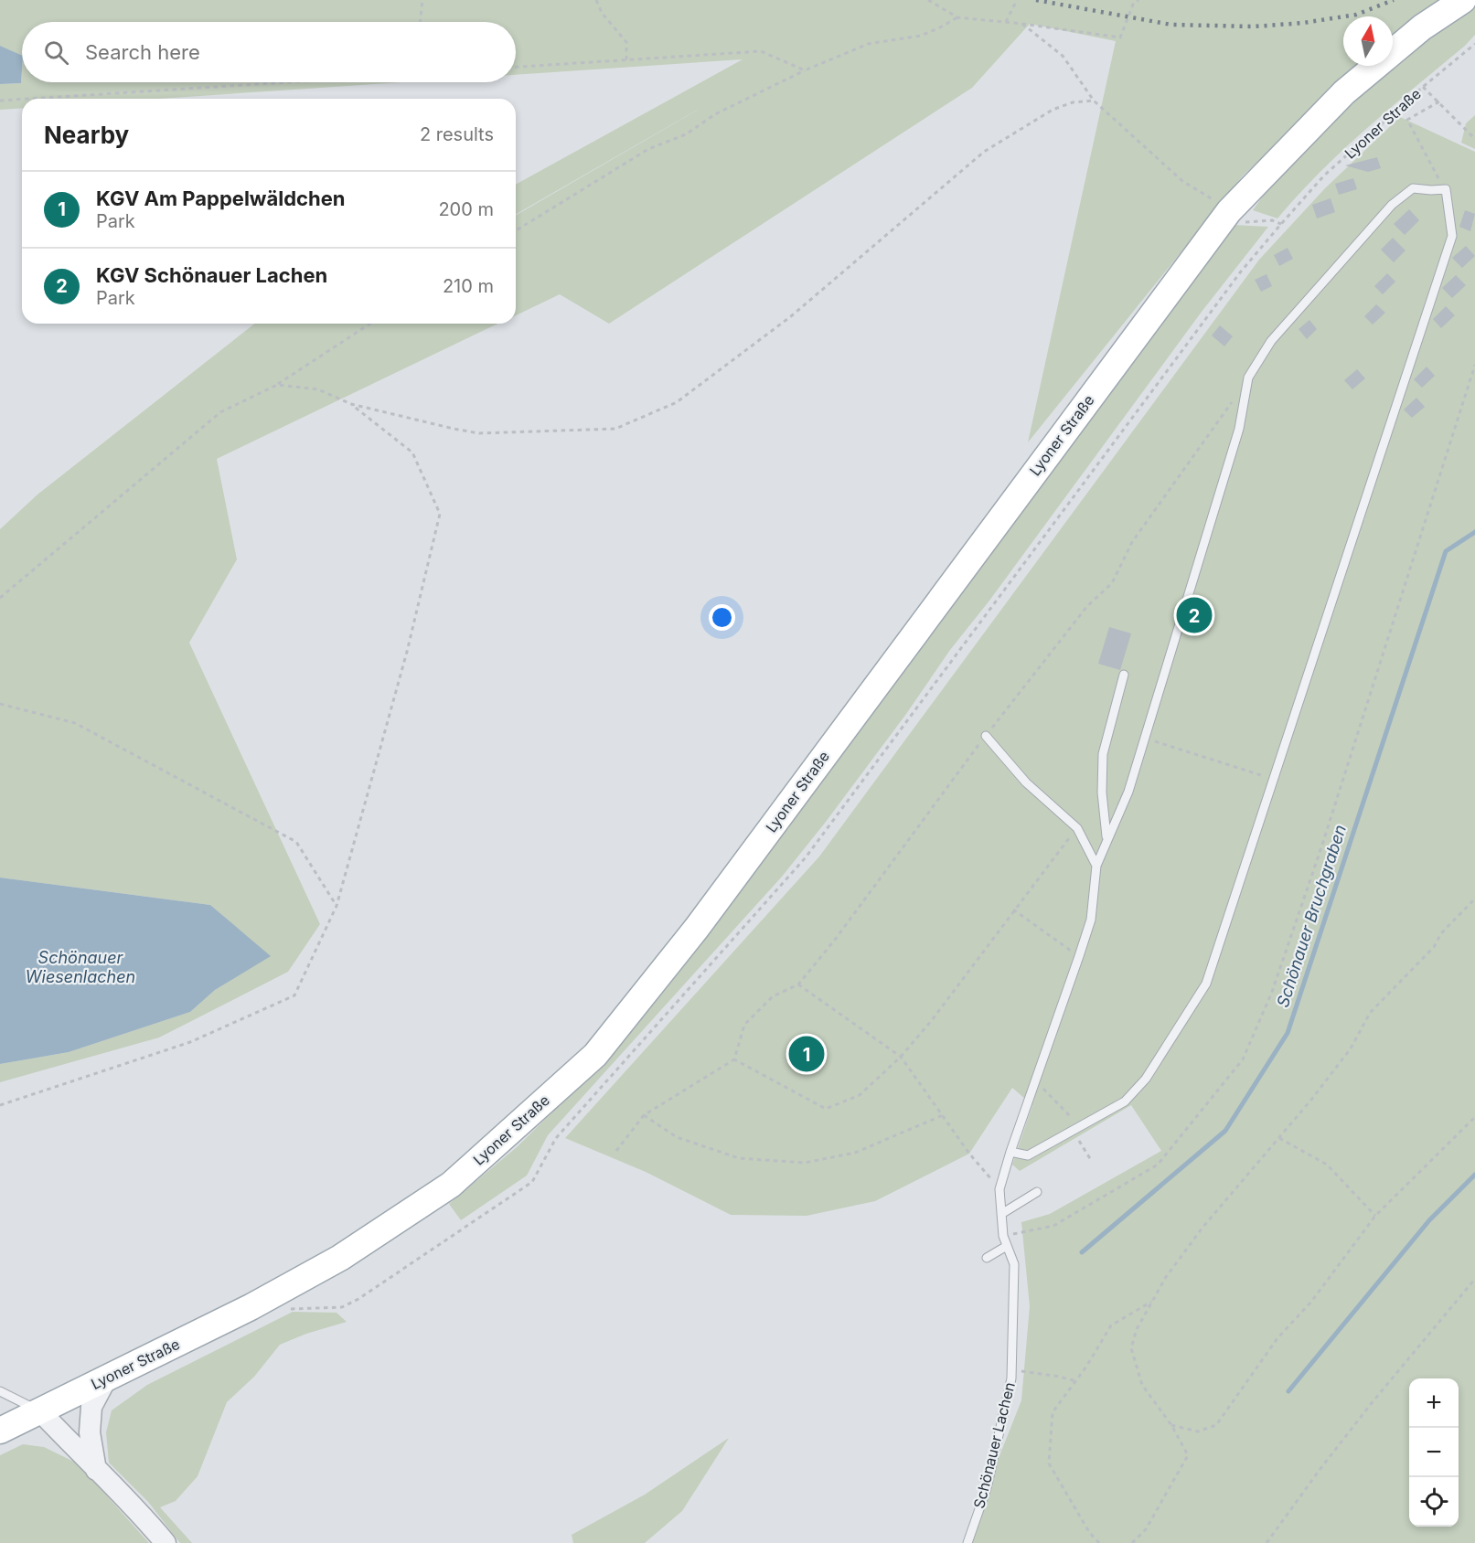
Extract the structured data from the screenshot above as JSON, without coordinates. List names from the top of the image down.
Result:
{
  "streets": {
    "main road": ["Lyoner Straße"],
    "lane": ["Schönauer Lachen"]
  },
  "water": ["Schönauer Bruchgraben", "Schönauer Wiesenlachen"],
  "north": "top",
  "page": {
    "search": "Search here",
    "heading": ["Nearby", "2 results"],
    "list": [
      {
        "mark": "1",
        "name": "KGV Am Pappelwäldchen",
        "note": "Park",
        "value": "200 m"
      },
      {
        "mark": "2",
        "name": "KGV Schönauer Lachen",
        "note": "Park",
        "value": "210 m"
      }
    ],
    "pins": ["2", "1"],
    "map_buttons": ["+", "−"]
  }
}
